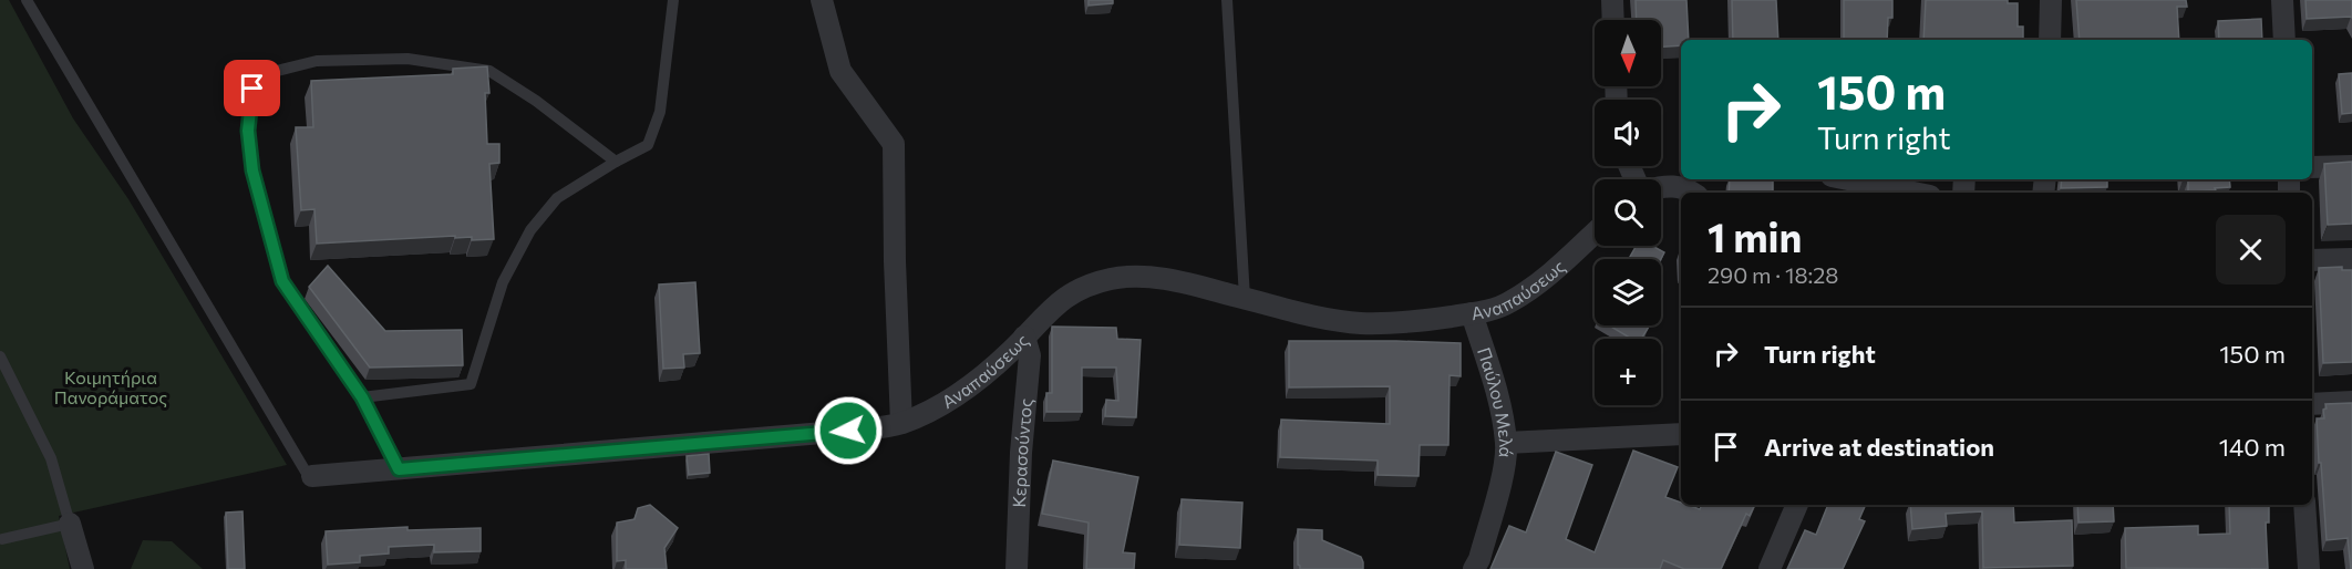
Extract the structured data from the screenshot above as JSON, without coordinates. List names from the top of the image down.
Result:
{
  "streets": {
    "street": ["Αναπαύσεως", "Παύλου Μελά", "Κερασούντος"]
  },
  "crossings": [
    ["Αναπαύσεως", "Παύλου Μελά"],
    ["Αναπαύσεως", "Κερασούντος"]
  ],
  "parks": ["Κοιμητήρια Πανοράματος"],
  "north": "bottom",
  "page": {
    "map_buttons": "+",
    "turn": ["150 m", "Turn right"],
    "heading": ["1 min", "290 m · 18:28"],
    "list": [
      {
        "name": "Turn right",
        "value": "150 m"
      },
      {
        "name": "Arrive at destination",
        "value": "140 m"
      }
    ]
  }
}
